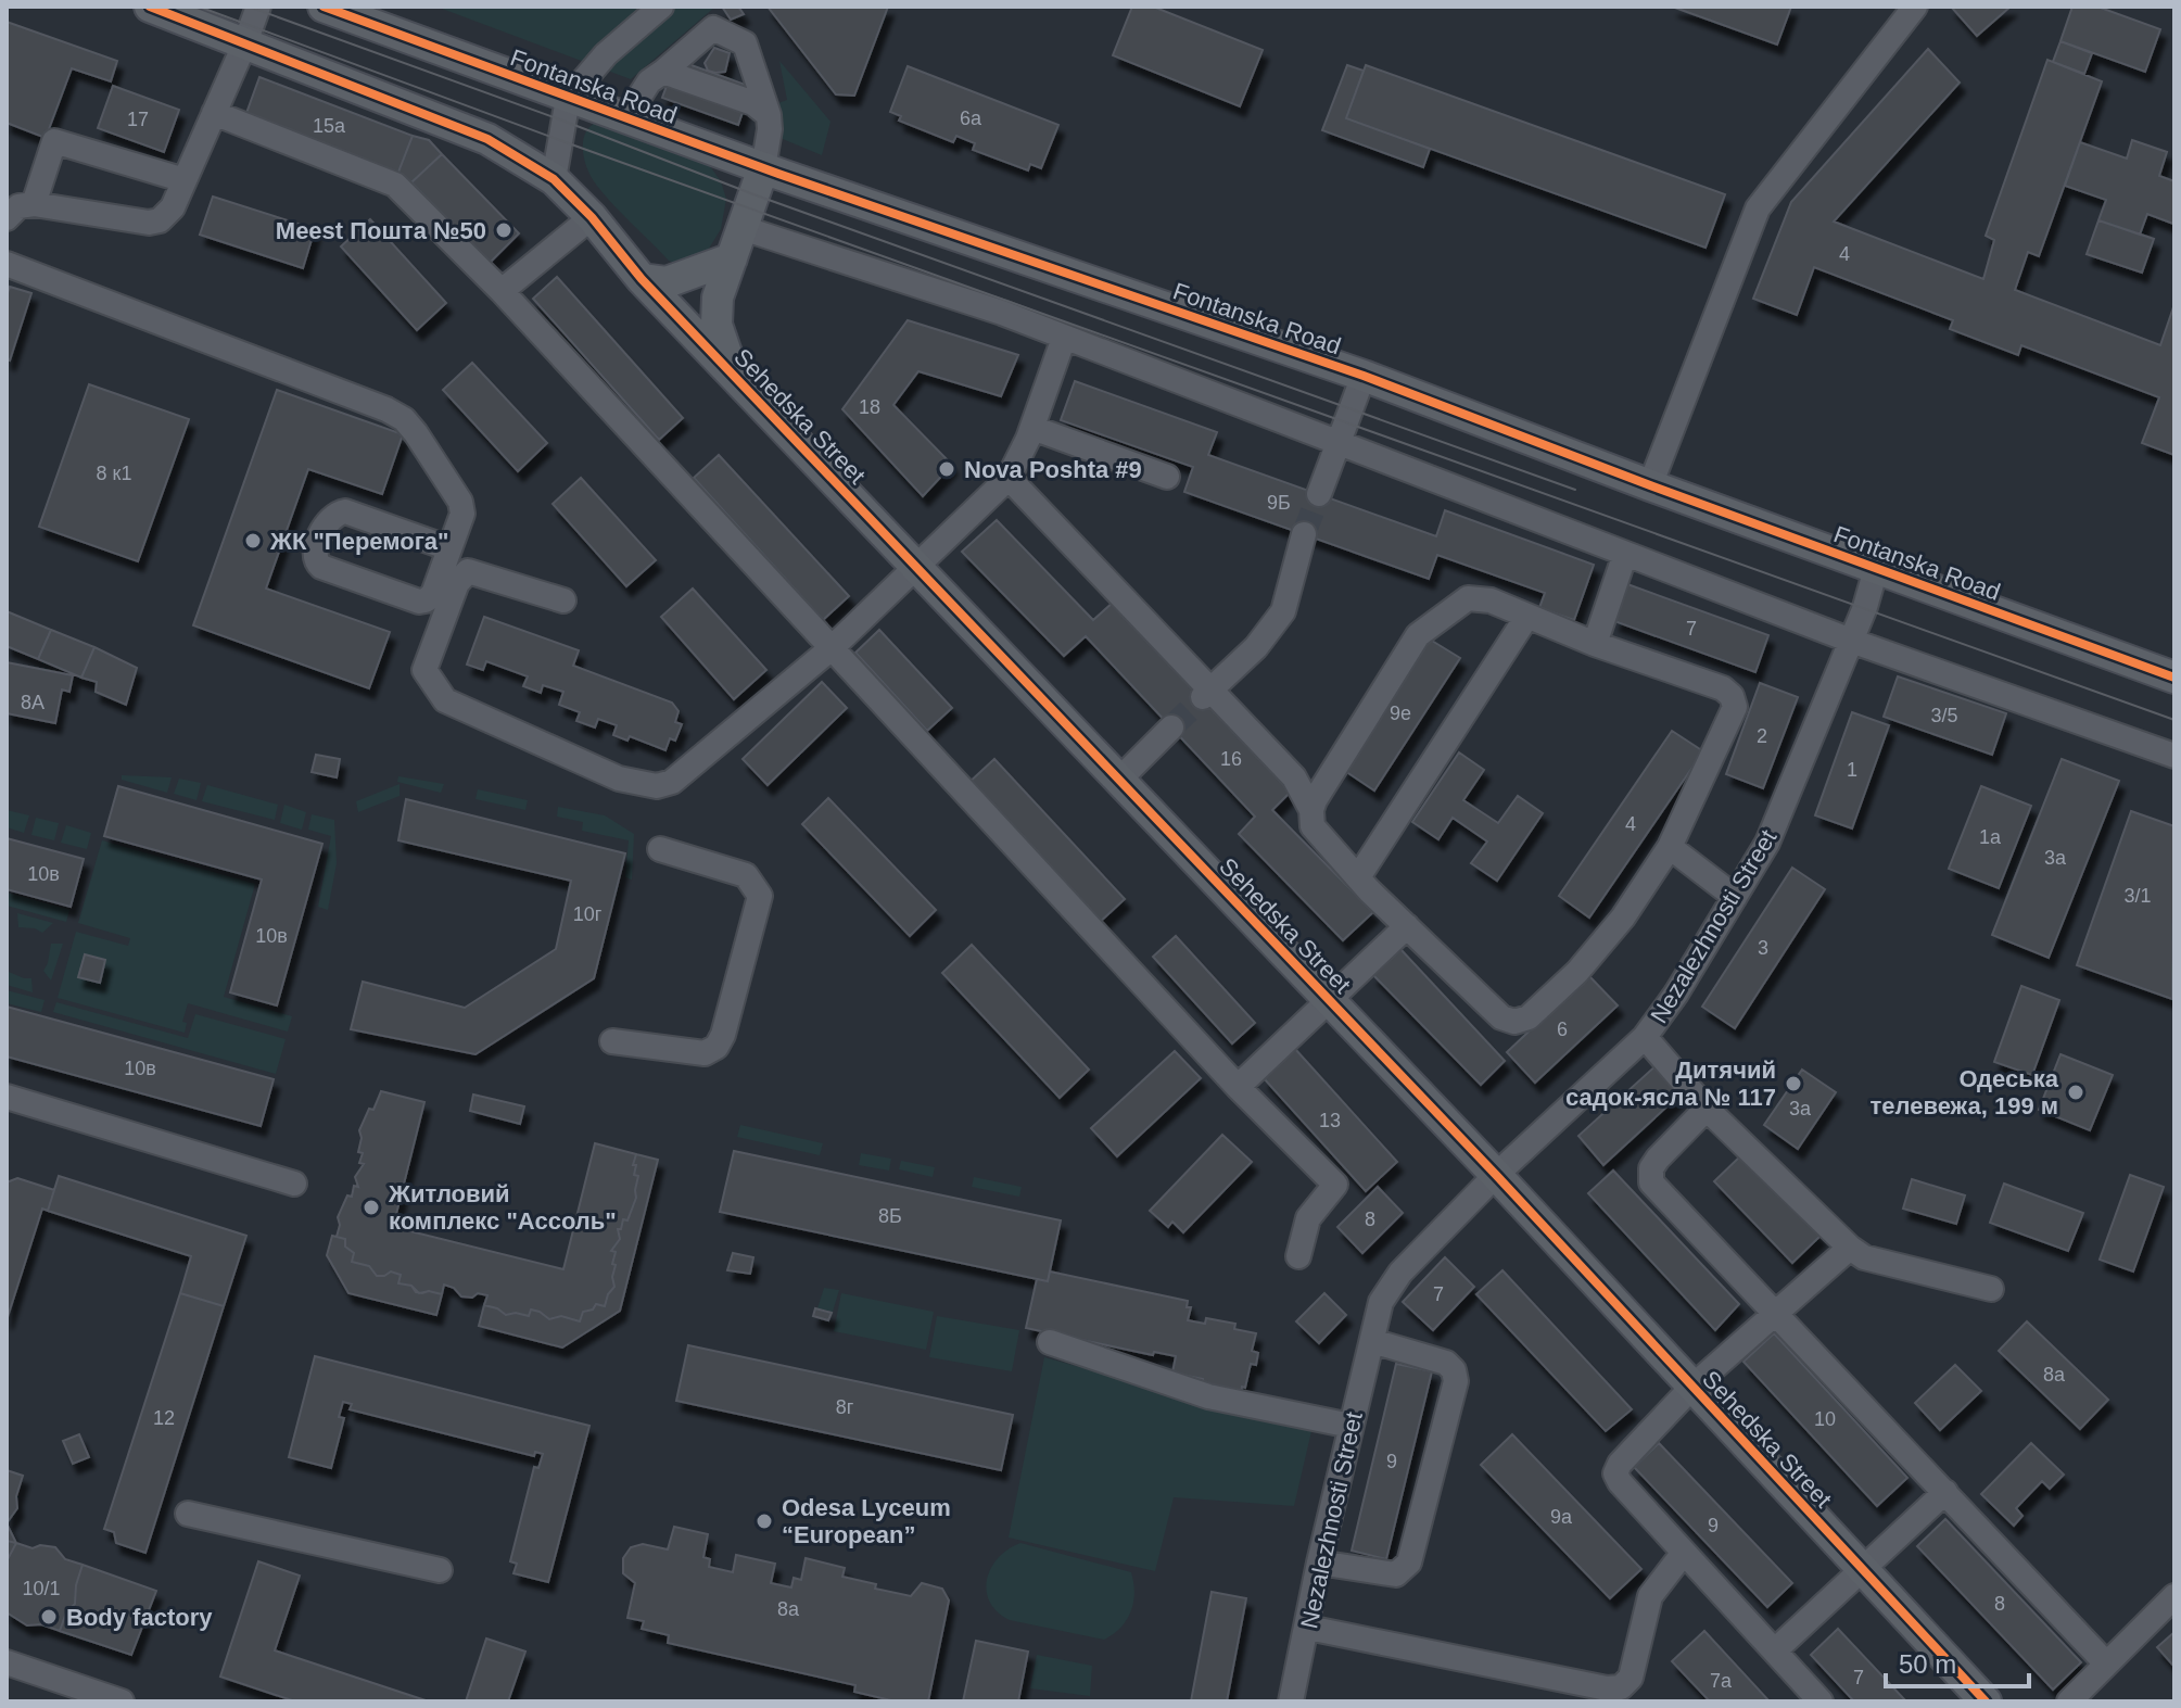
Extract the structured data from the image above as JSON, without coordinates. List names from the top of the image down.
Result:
{
  "streets": {
    "main road": ["Fontanska Road", "Sehedska Street"],
    "street": ["Nezalezhnosti Street"]
  },
  "crossings": [
    ["Fontanska Road", "Sehedska Street"],
    ["Fontanska Road", "Nezalezhnosti Street"],
    ["Sehedska Street", "Nezalezhnosti Street"]
  ],
  "places": [
    "Meest Пошта №50",
    "Nova Poshta #9",
    "ЖК \"Перемога\"",
    "Дитячий садок-ясла № 117",
    "Одеська телевежа, 199 м",
    "Житловий комплекс \"Ассоль\"",
    "Odesa Lyceum “European”",
    "Body factory"
  ],
  "house_numbers": [
    "6а",
    "17",
    "15а",
    "4",
    "18",
    "8 к1",
    "9Б",
    "7",
    "8А",
    "9е",
    "3/5",
    "2",
    "16",
    "1",
    "4",
    "1а",
    "3а",
    "10в",
    "3/1",
    "10г",
    "10в",
    "3",
    "6",
    "10в",
    "3а",
    "13",
    "8Б",
    "8",
    "7",
    "8а",
    "8г",
    "12",
    "10",
    "9",
    "9а",
    "9",
    "10/1",
    "8",
    "8а",
    "7",
    "7а"
  ],
  "scale_bar": "50 m"
}
